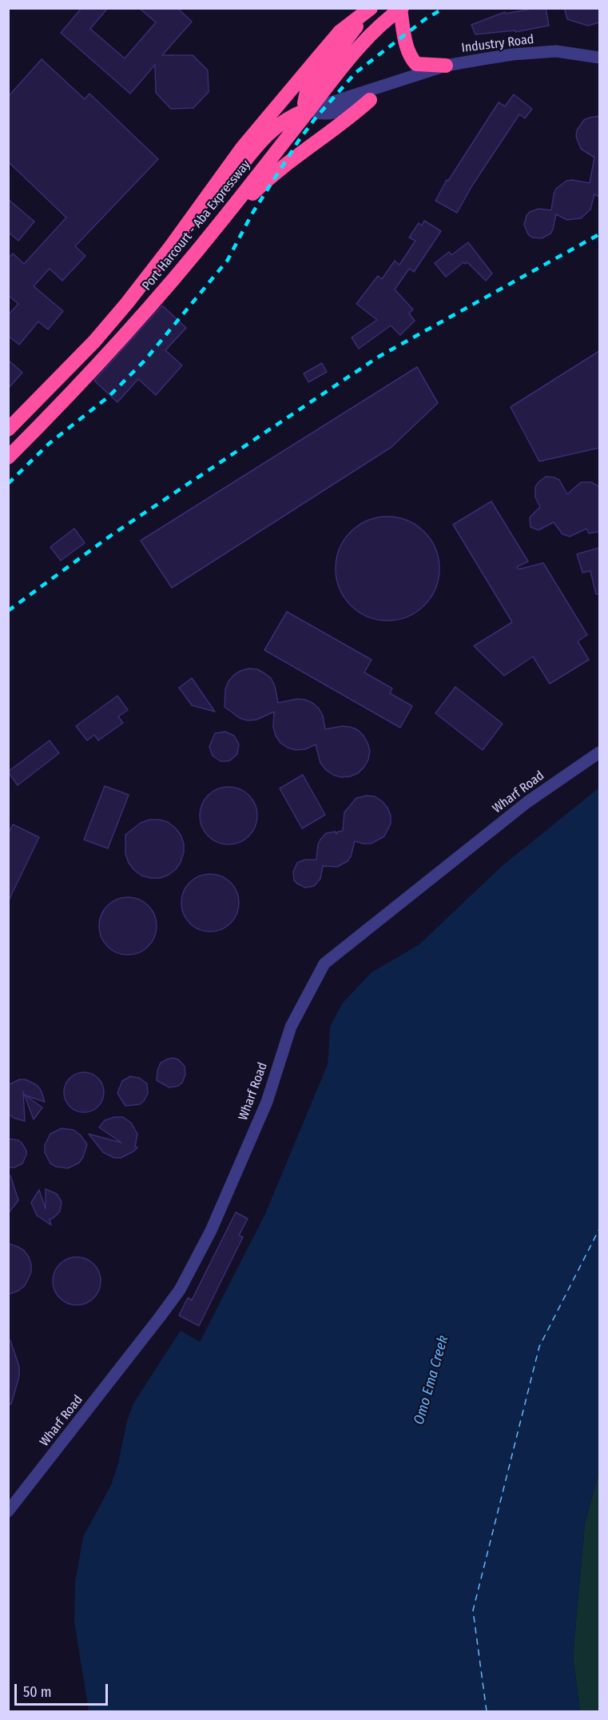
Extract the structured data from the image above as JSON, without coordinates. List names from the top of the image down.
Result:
{
  "streets": {
    "highway": ["Port Harcourt - Aba Expressway"],
    "street": ["Industry Road", "Wharf Road"]
  },
  "crossings": [
    ["Industry Road", "Port Harcourt - Aba Expressway"]
  ],
  "water": ["Omo Ema Creek"],
  "scale_bar": "50 m"
}
